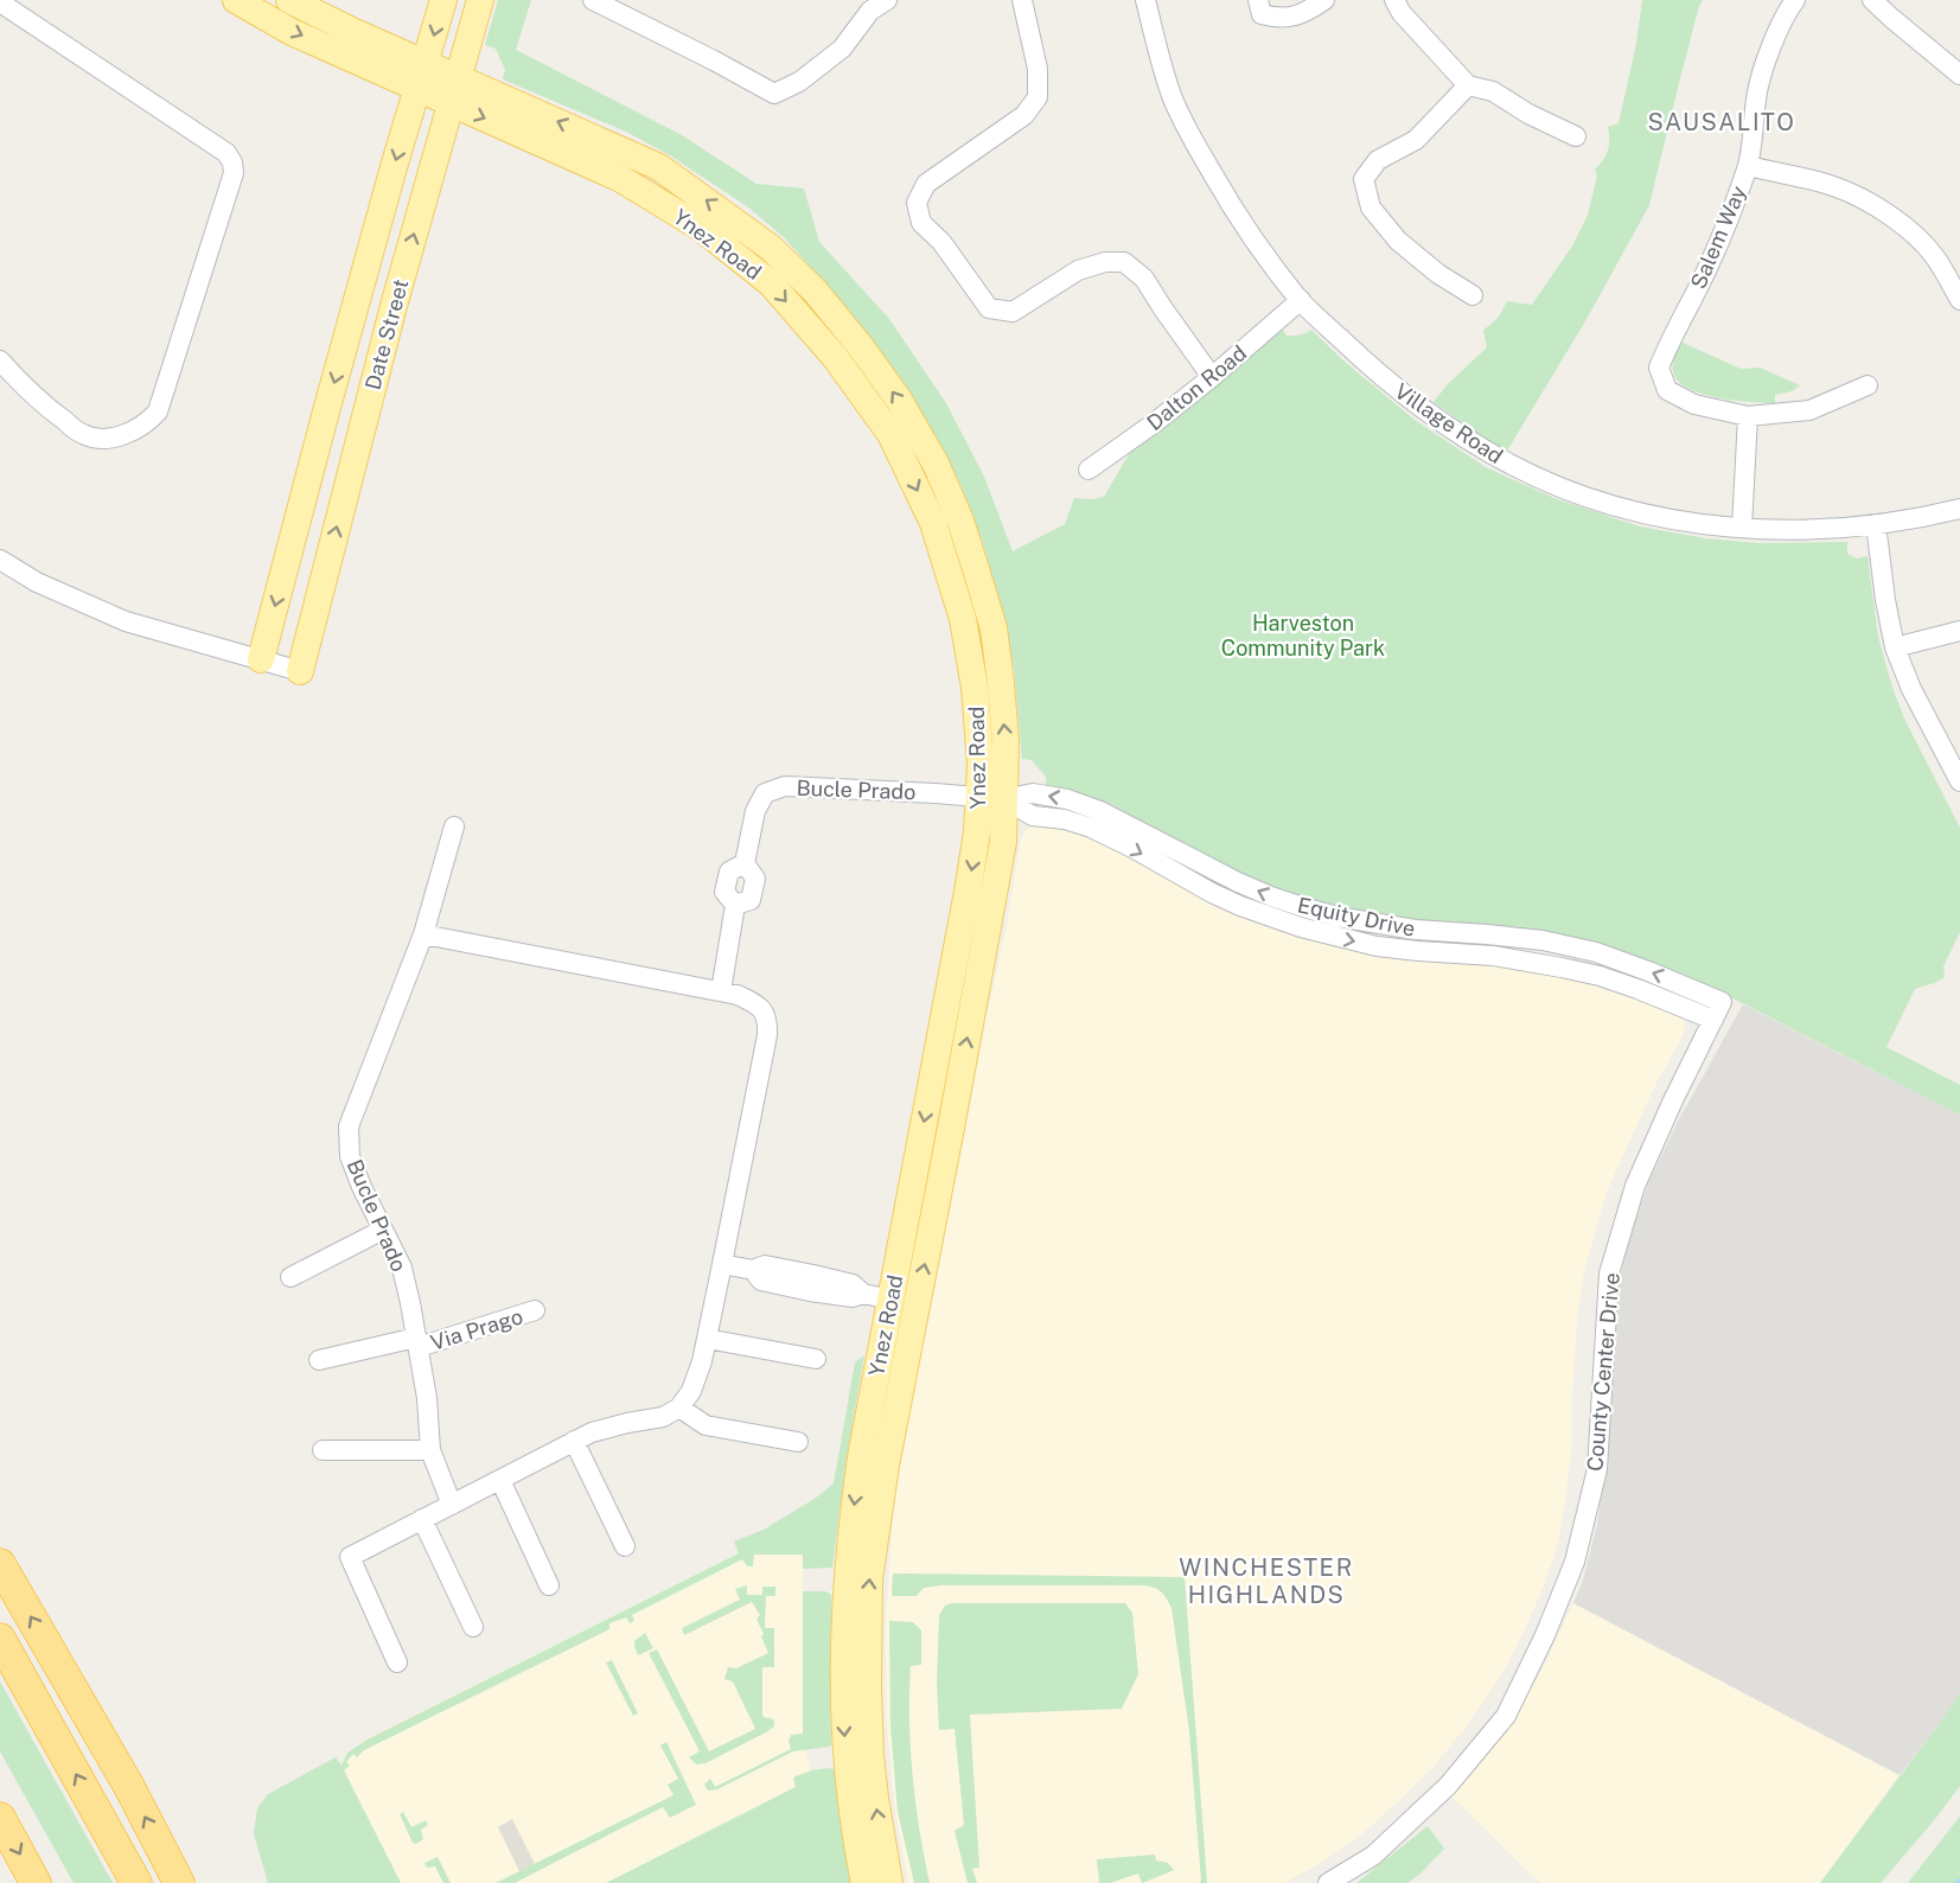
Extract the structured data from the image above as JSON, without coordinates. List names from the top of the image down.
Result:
{
  "streets": {
    "main road": ["Ynez Road", "Date Street"],
    "street": [
      "Salem Way",
      "Dalton Road",
      "Village Road",
      "Bucle Prado",
      "Equity Drive",
      "Via Prago",
      "County Center Drive"
    ]
  },
  "crossings": [
    ["Ynez Road", "Date Street"],
    ["Ynez Road", "Bucle Prado"],
    ["Ynez Road", "Equity Drive"],
    ["Dalton Road", "Village Road"],
    ["Bucle Prado", "Equity Drive"],
    ["Bucle Prado", "Via Prago"],
    ["Equity Drive", "County Center Drive"]
  ],
  "districts": ["SAUSALITO", "WINCHESTER HIGHLANDS"],
  "parks": ["Harveston Community Park"]
}
